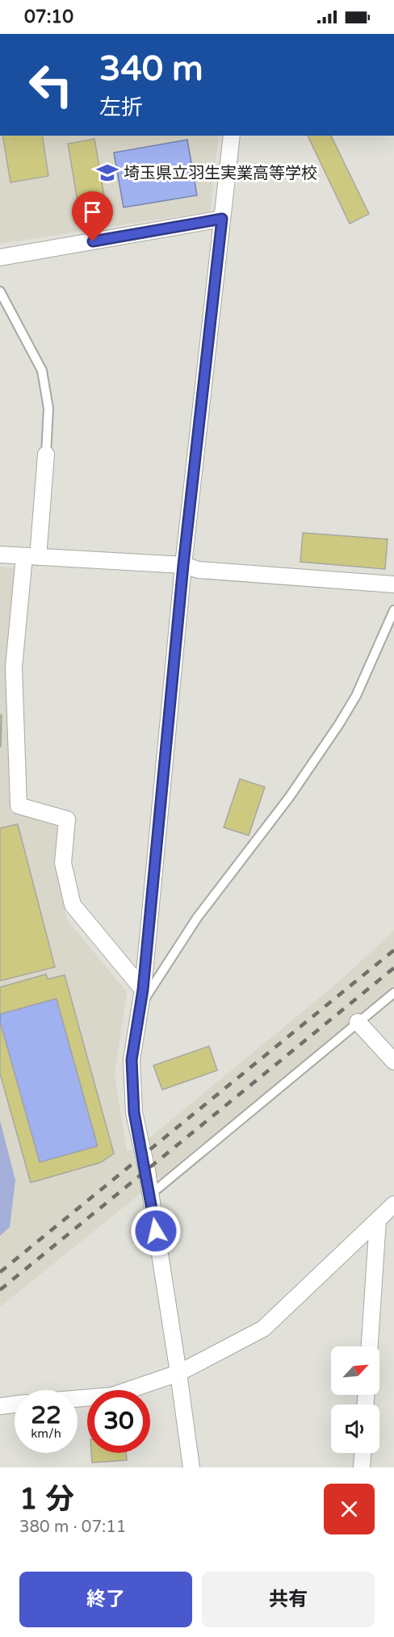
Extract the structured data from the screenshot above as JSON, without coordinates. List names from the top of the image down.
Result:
{
  "places": {
    "school or university": ["埼玉県立羽生実業高等学校"]
  },
  "north": "top right",
  "page": {
    "status": "07:10",
    "turn": ["340 m", "左折"],
    "speed": "22 km/h",
    "limit": "30",
    "heading": ["1 分", "380 m · 07:11"],
    "buttons": ["終了", "共有"]
  }
}
